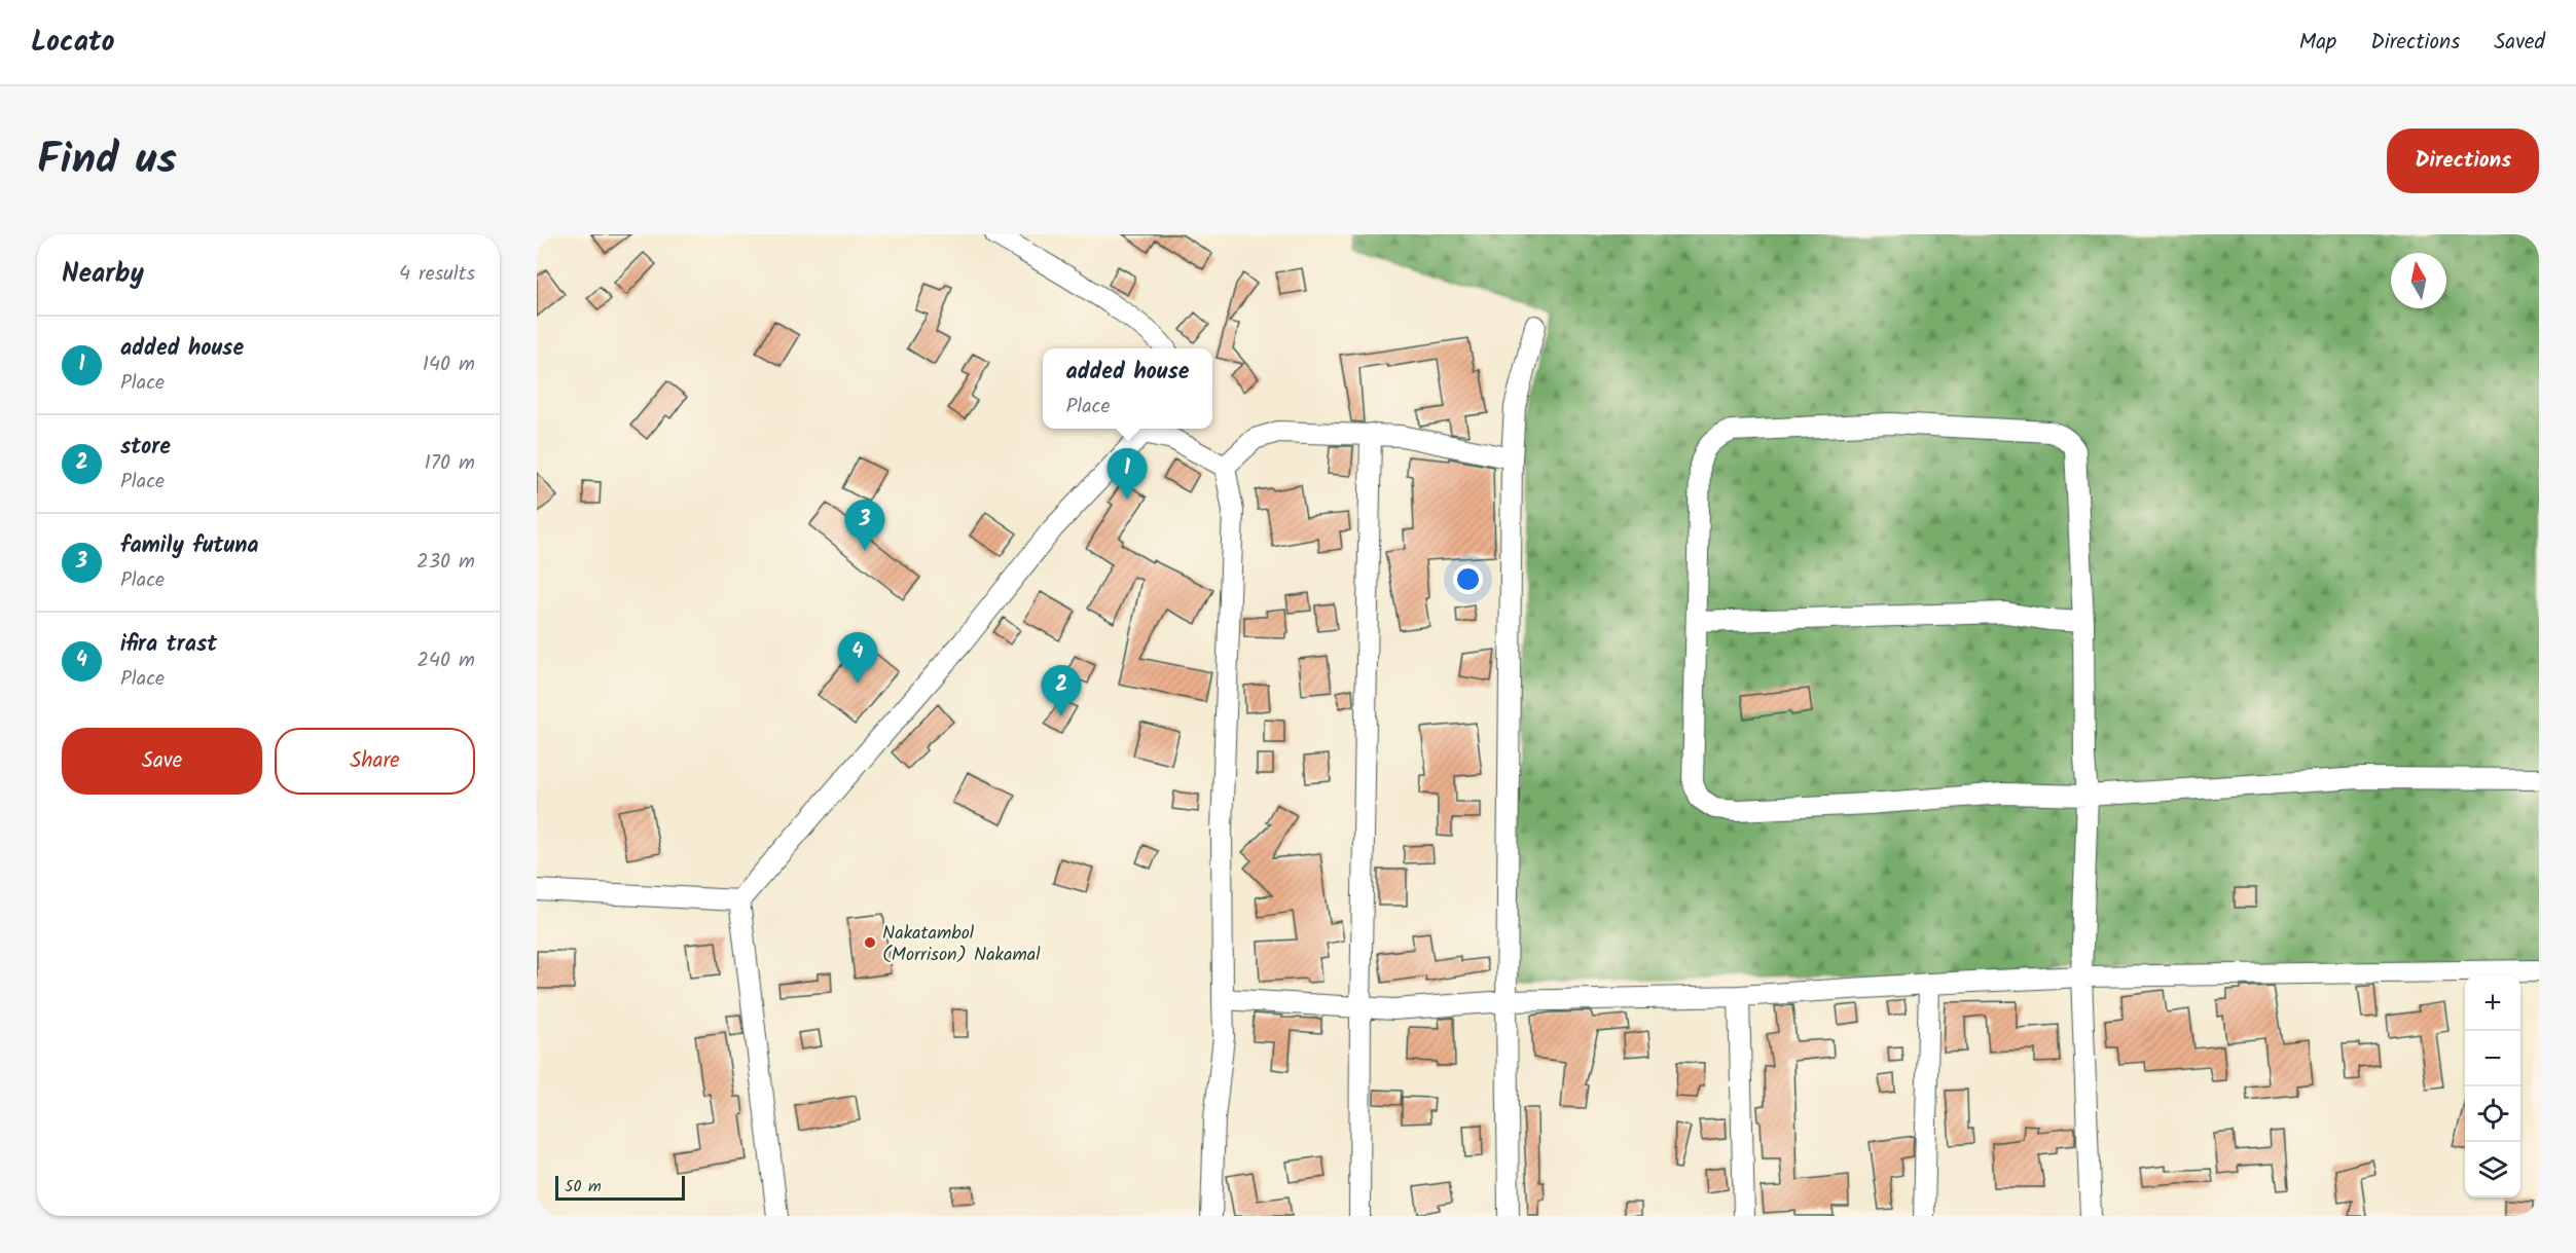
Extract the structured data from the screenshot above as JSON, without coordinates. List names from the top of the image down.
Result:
{
  "places": ["Nakatambol (Morrison) Nakamal"],
  "scale_bar": "50 m",
  "north": "top",
  "page": {
    "header": "Locato",
    "nav": ["Map", "Directions", "Saved"],
    "title": "Find us",
    "buttons": [
      "Directions",
      ["Save", "Share"]
    ],
    "heading": ["Nearby", "4 results"],
    "list": [
      {
        "mark": "1",
        "name": "added house",
        "note": "Place",
        "value": "140 m"
      },
      {
        "mark": "2",
        "name": "store",
        "note": "Place",
        "value": "170 m"
      },
      {
        "mark": "3",
        "name": "family futuna",
        "note": "Place",
        "value": "230 m"
      },
      {
        "mark": "4",
        "name": "ifira trast",
        "note": "Place",
        "value": "240 m"
      }
    ],
    "popup": ["added house", "Place"],
    "pins": [
      "1",
      "3",
      "4",
      "2"
    ],
    "map_buttons": ["+", "−"],
    "scale": "50 m"
  }
}
